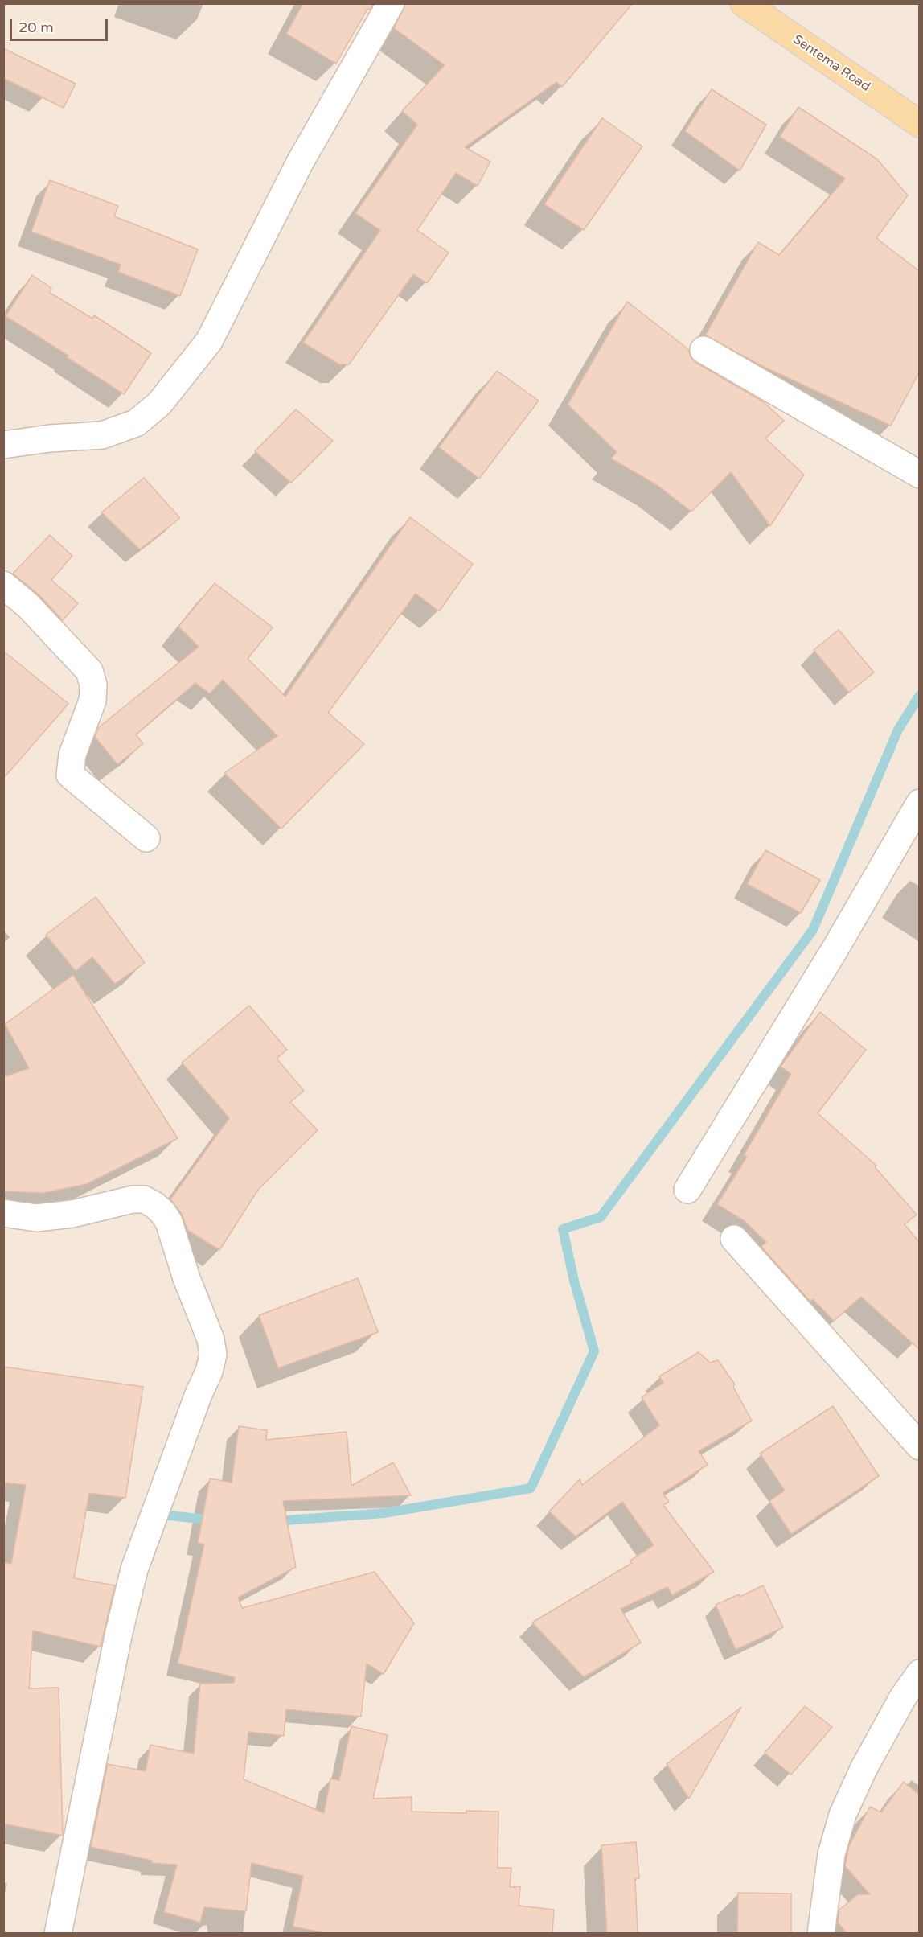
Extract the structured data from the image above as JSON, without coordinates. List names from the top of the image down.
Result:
{
  "streets": {
    "main road": ["Sentema Road"]
  },
  "scale_bar": "20 m"
}
